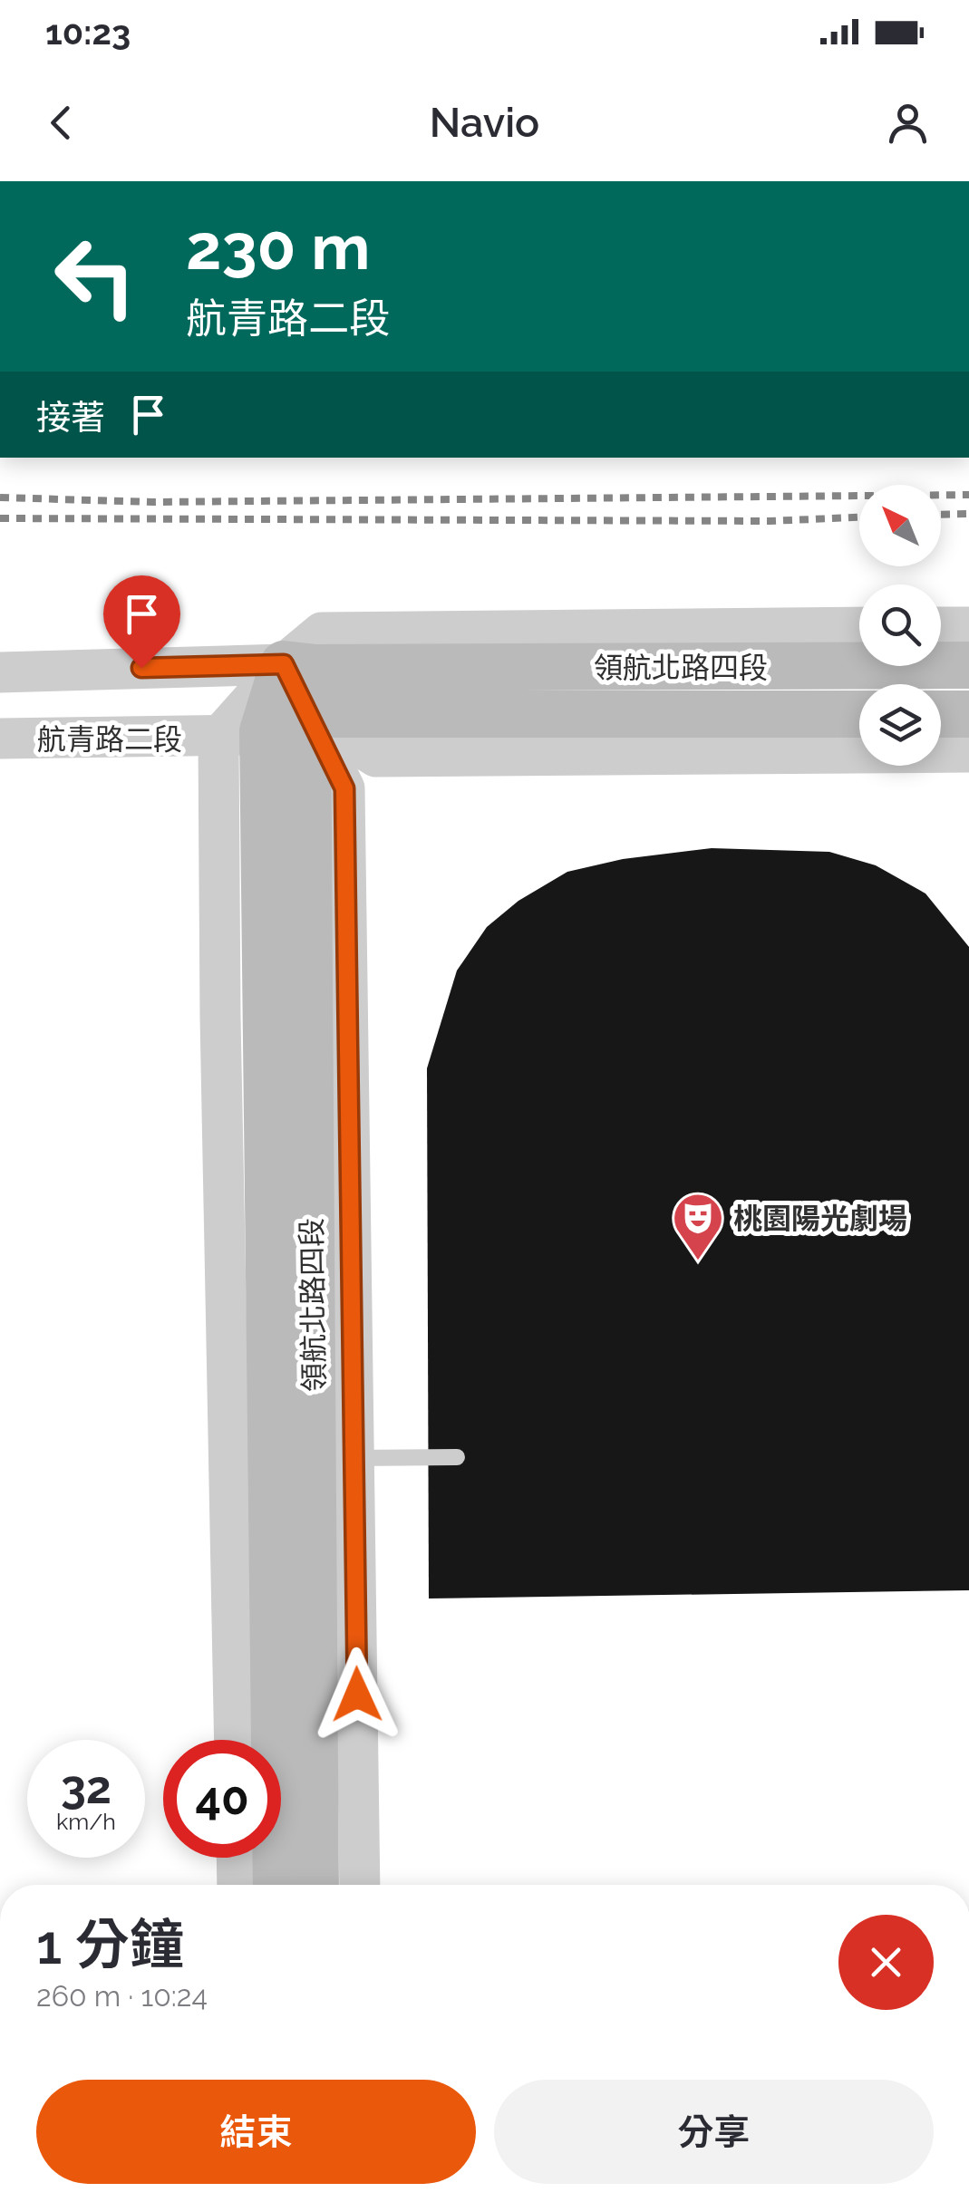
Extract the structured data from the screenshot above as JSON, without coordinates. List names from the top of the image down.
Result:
{
  "streets": {
    "main road": ["領航北路四段"],
    "street": ["航青路二段"]
  },
  "crossings": [
    ["領航北路四段", "航青路二段"]
  ],
  "places": {
    "theatre": ["桃園陽光劇場"]
  },
  "north": "top left",
  "page": {
    "status": "10:23",
    "header": "Navio",
    "turn": ["230 m", "航青路二段"],
    "then": "接著",
    "speed": "32 km/h",
    "limit": "40",
    "heading": ["1 分鐘", "260 m · 10:24"],
    "buttons": ["結束", "分享"]
  }
}
